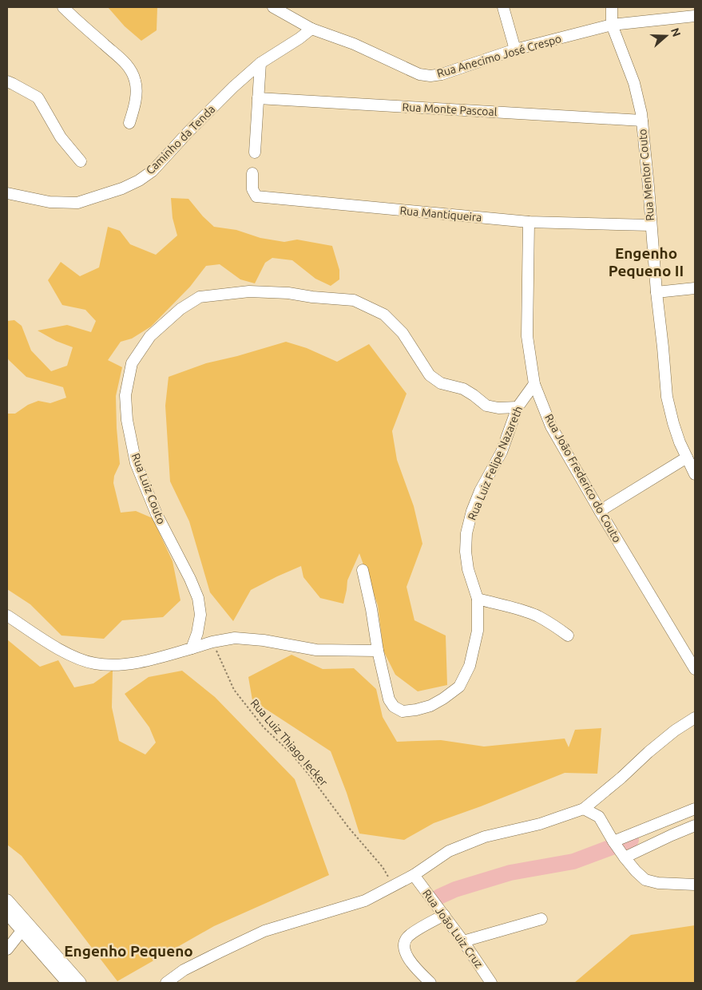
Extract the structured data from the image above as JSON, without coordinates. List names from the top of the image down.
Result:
{
  "streets": {
    "street": [
      "Rua Anecimo José Crespo",
      "Rua Monte Pascoal",
      "Caminho da Tenda",
      "Rua Mentor Couto",
      "Rua Mantiqueira",
      "Rua Luiz Felipe Nazareth",
      "Rua João Frederico do Couto",
      "Rua Luiz Couto",
      "Rua João Luiz Cruz"
    ],
    "path": ["Rua Luiz Thiago Iecker"]
  },
  "crossings": [
    ["Rua Anecimo José Crespo", "Caminho da Tenda"],
    ["Rua Anecimo José Crespo", "Rua Mentor Couto"],
    ["Rua Monte Pascoal", "Rua Mentor Couto"],
    ["Rua Mentor Couto", "Rua Mantiqueira"],
    ["Rua Mantiqueira", "Rua João Frederico do Couto"],
    ["Rua Luiz Felipe Nazareth", "Rua João Frederico do Couto"],
    ["Rua Luiz Felipe Nazareth", "Rua Luiz Couto"]
  ],
  "districts": ["Engenho Pequeno II", "Engenho Pequeno"],
  "north": "right"
}
